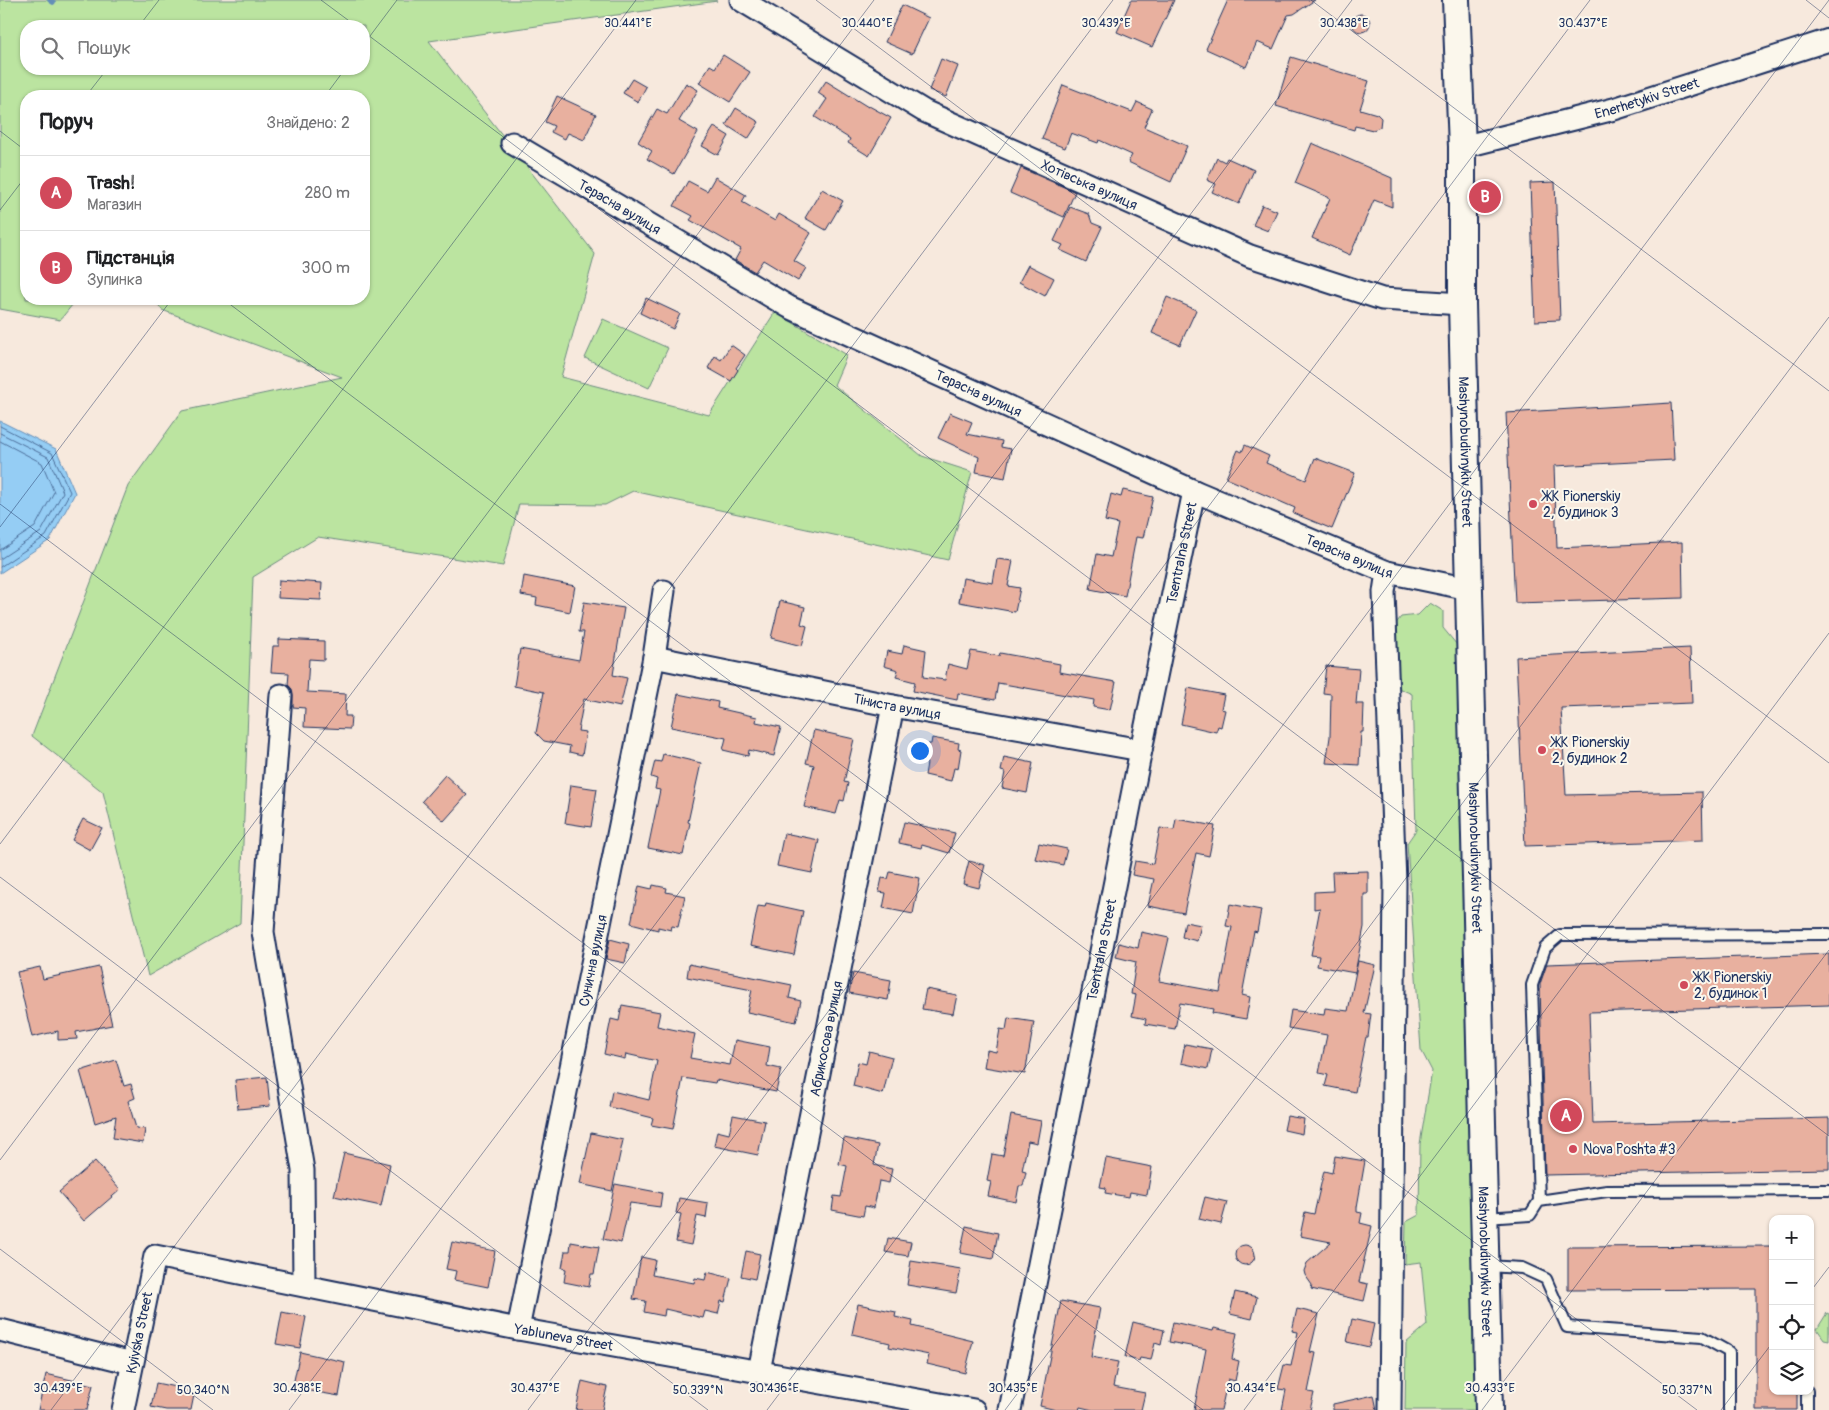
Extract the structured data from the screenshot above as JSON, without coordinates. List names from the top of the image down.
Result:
{
  "streets": {
    "street": [
      "Enerhetykiv Street",
      "Хотівська вулиця",
      "Терасна вулиця",
      "Mashynobudivnykiv Street",
      "Tsentralna Street",
      "Тіниста вулиця",
      "Сунична вулиця",
      "Абрикосова вулиця",
      "Kyivska Street",
      "Yabluneva Street"
    ]
  },
  "crossings": [
    ["Enerhetykiv Street", "Mashynobudivnykiv Street"],
    ["Хотівська вулиця", "Mashynobudivnykiv Street"],
    ["Терасна вулиця", "Mashynobudivnykiv Street"],
    ["Терасна вулиця", "Tsentralna Street"],
    ["Tsentralna Street", "Тіниста вулиця"],
    ["Тіниста вулиця", "Сунична вулиця"],
    ["Тіниста вулиця", "Абрикосова вулиця"],
    ["Сунична вулиця", "Yabluneva Street"],
    ["Абрикосова вулиця", "Yabluneva Street"],
    ["Kyivska Street", "Yabluneva Street"]
  ],
  "places": [
    "ЖК Pionerskiy 2, будинок 3",
    "ЖК Pionerskiy 2, будинок 2",
    "ЖК Pionerskiy 2, будинок 1",
    "Nova Poshta #3"
  ],
  "page": {
    "search": "Пошук",
    "heading": ["Поруч", "Знайдено: 2"],
    "list": [
      {
        "mark": "A",
        "name": "Trash!",
        "note": "Магазин",
        "value": "280 m"
      },
      {
        "mark": "B",
        "name": "Підстанція",
        "note": "Зупинка",
        "value": "300 m"
      }
    ],
    "pins": ["B", "A"],
    "map_buttons": ["+", "−"]
  },
  "coordinates": [
    "30.441°E",
    "30.440°E",
    "30.439°E",
    "30.438°E",
    "30.437°E",
    "30.436°E",
    "30.435°E",
    "30.434°E",
    "30.433°E",
    "50.340°N",
    "50.339°N",
    "50.337°N"
  ]
}
